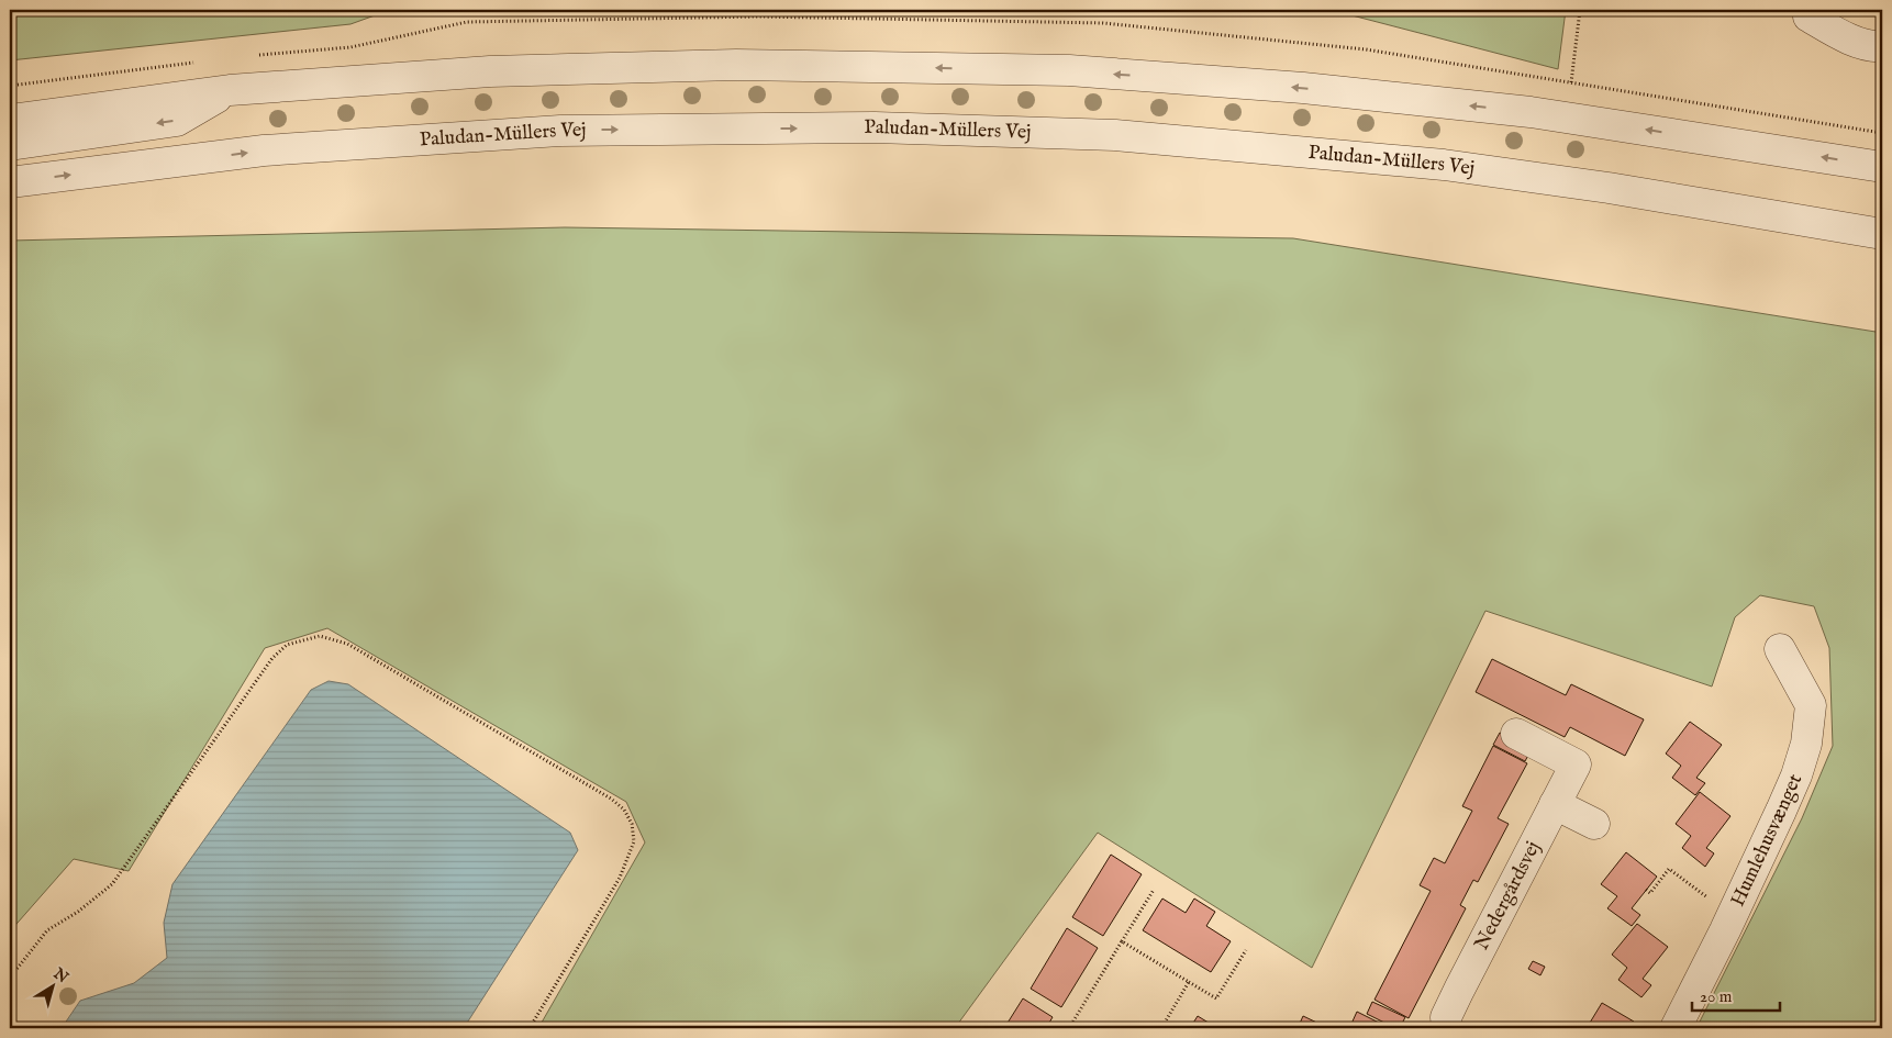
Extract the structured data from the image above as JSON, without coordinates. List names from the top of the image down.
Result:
{
  "streets": {
    "street": ["Paludan-Müllers Vej", "Humlehusvænget", "Nedergårdsvej"]
  },
  "scale_bar": "20 m",
  "north": "top right"
}
